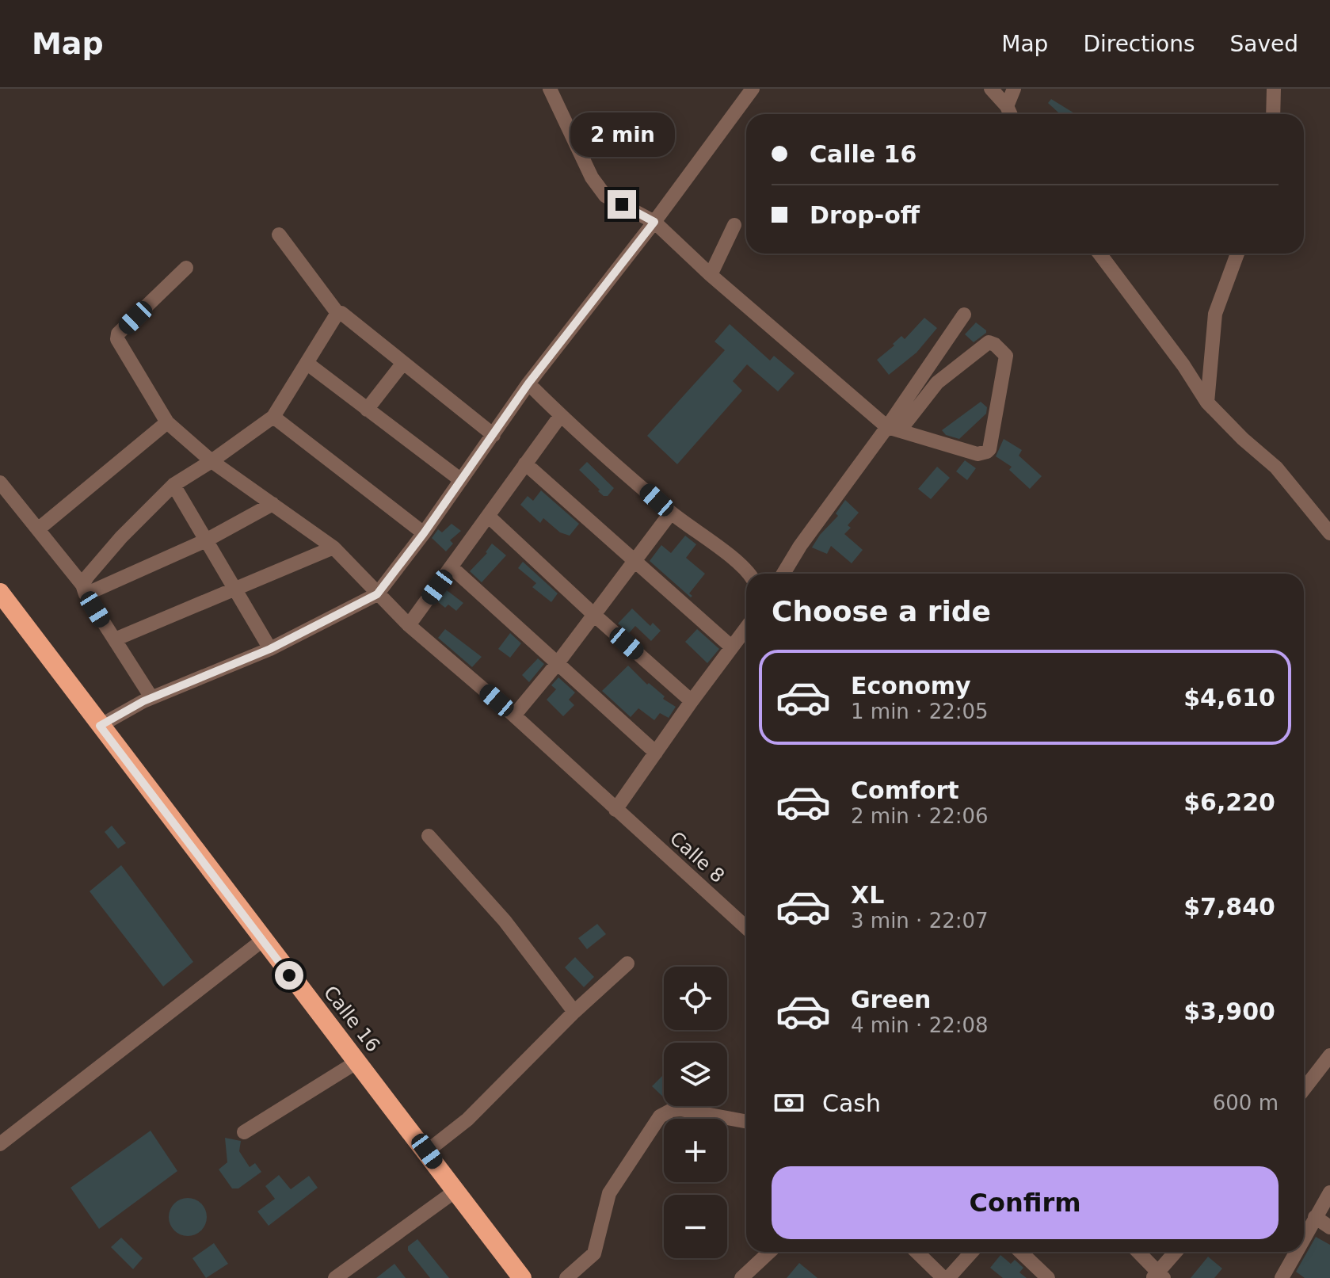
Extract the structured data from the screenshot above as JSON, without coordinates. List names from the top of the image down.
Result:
{
  "streets": {
    "highway": ["Calle 16"],
    "street": ["Calle 8"]
  },
  "page": {
    "header": "Map",
    "nav": ["Map", "Directions", "Saved"],
    "bubble": "2 min",
    "banner": ["Calle 16", "Drop-off"],
    "heading": "Choose a ride",
    "list": [
      {
        "name": "Economy",
        "note": "1 min · 22:05",
        "value": "$4,610"
      },
      {
        "name": "Comfort",
        "note": "2 min · 22:06",
        "value": "$6,220"
      },
      {
        "name": "XL",
        "note": "3 min · 22:07",
        "value": "$7,840"
      },
      {
        "name": "Green",
        "note": "4 min · 22:08",
        "value": "$3,900"
      }
    ],
    "map_buttons": ["+", "−"],
    "pay": ["Cash", "600 m"],
    "buttons": "Confirm"
  }
}
